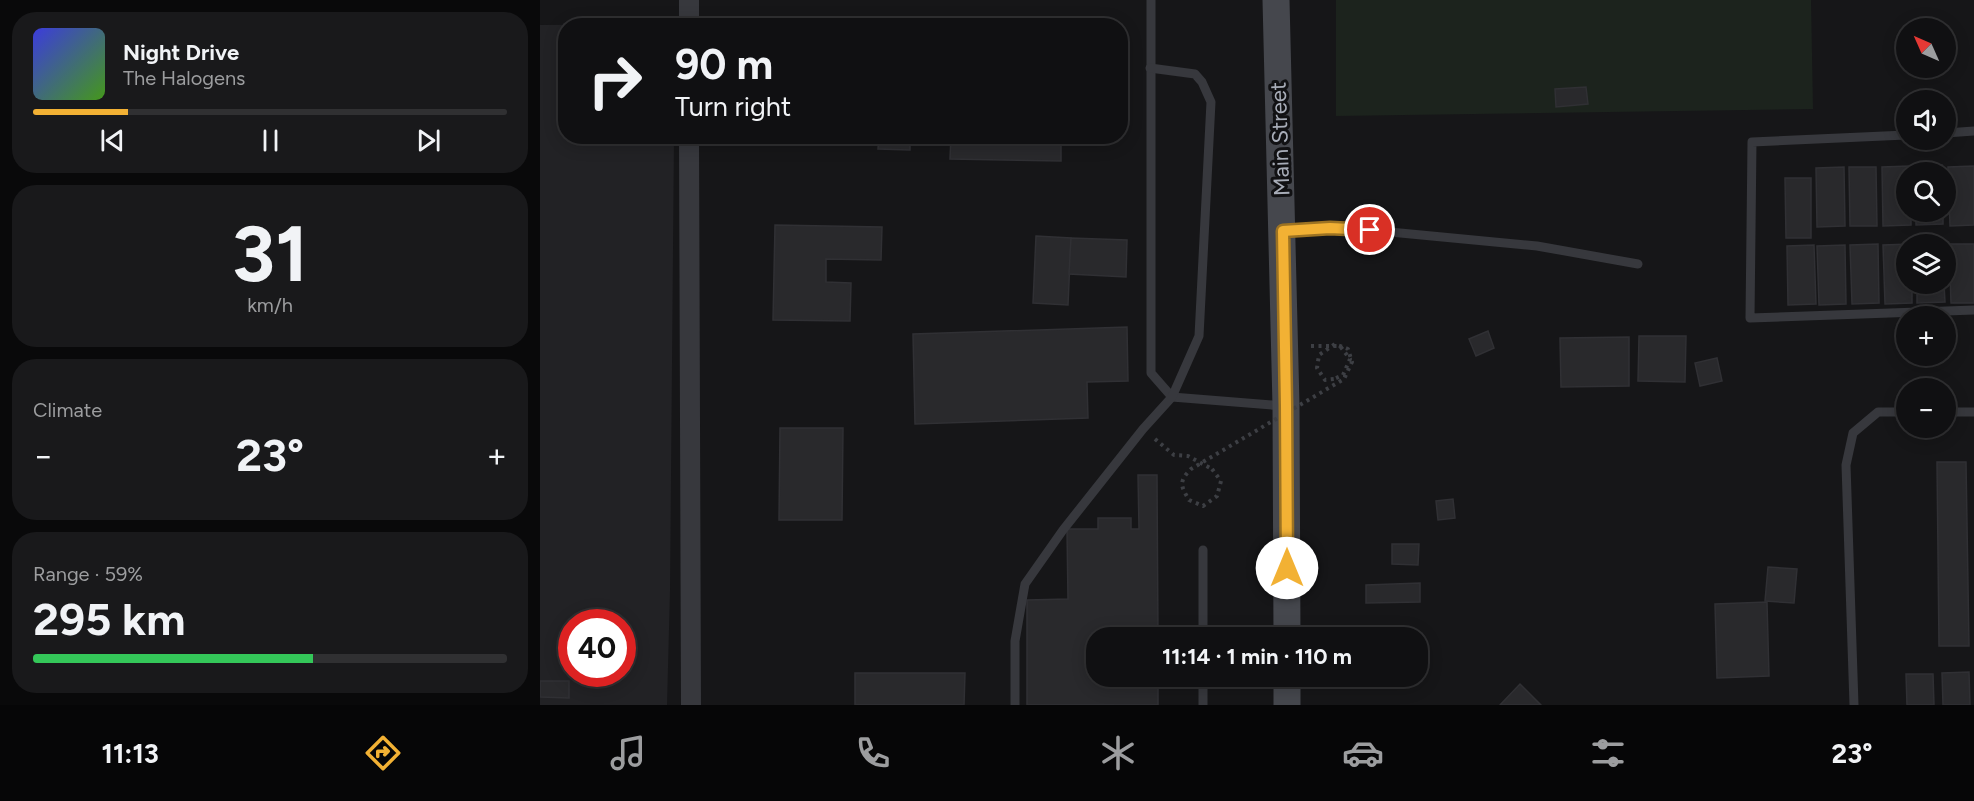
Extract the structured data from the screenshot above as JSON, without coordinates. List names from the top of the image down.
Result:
{
  "streets": {
    "street": ["Main Street"]
  },
  "north": "top left",
  "page": {
    "map_buttons": ["+", "−"],
    "turn": ["90 m", "Turn right"],
    "song": ["Night Drive", "The Halogens"],
    "tile": [
      ["31", "km/h"],
      "Climate",
      ["Range · 59%", "295 km"]
    ],
    "heat": ["−", "23°", "+"],
    "limit": "40",
    "trip": "11:14 · 1 min · 110 m",
    "tabs": ["11:13", "23°"]
  }
}
